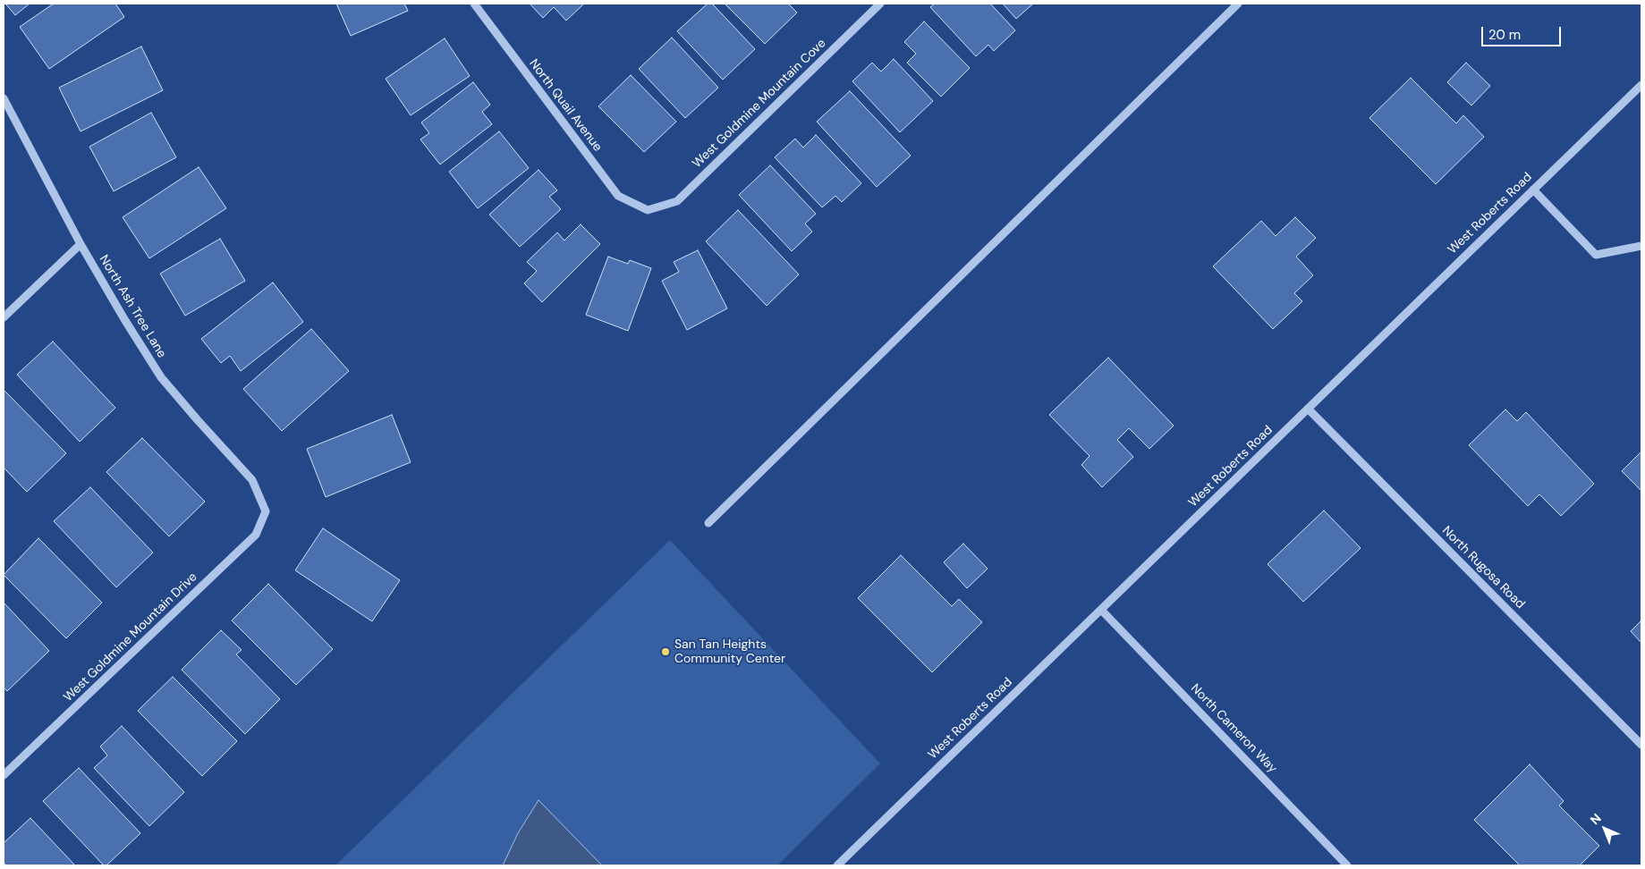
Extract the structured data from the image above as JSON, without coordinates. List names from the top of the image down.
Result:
{
  "streets": {
    "street": [
      "West Goldmine Mountain Cove",
      "North Quail Avenue",
      "West Roberts Road",
      "North Ash Tree Lane",
      "North Rugosa Road",
      "West Goldmine Mountain Drive",
      "North Cameron Way"
    ]
  },
  "crossings": [
    ["West Goldmine Mountain Cove", "North Quail Avenue"],
    ["West Roberts Road", "North Rugosa Road"],
    ["West Roberts Road", "North Cameron Way"],
    ["North Ash Tree Lane", "West Goldmine Mountain Drive"]
  ],
  "places": ["San Tan Heights Community Center"],
  "scale_bar": "20 m",
  "north": "top left"
}
